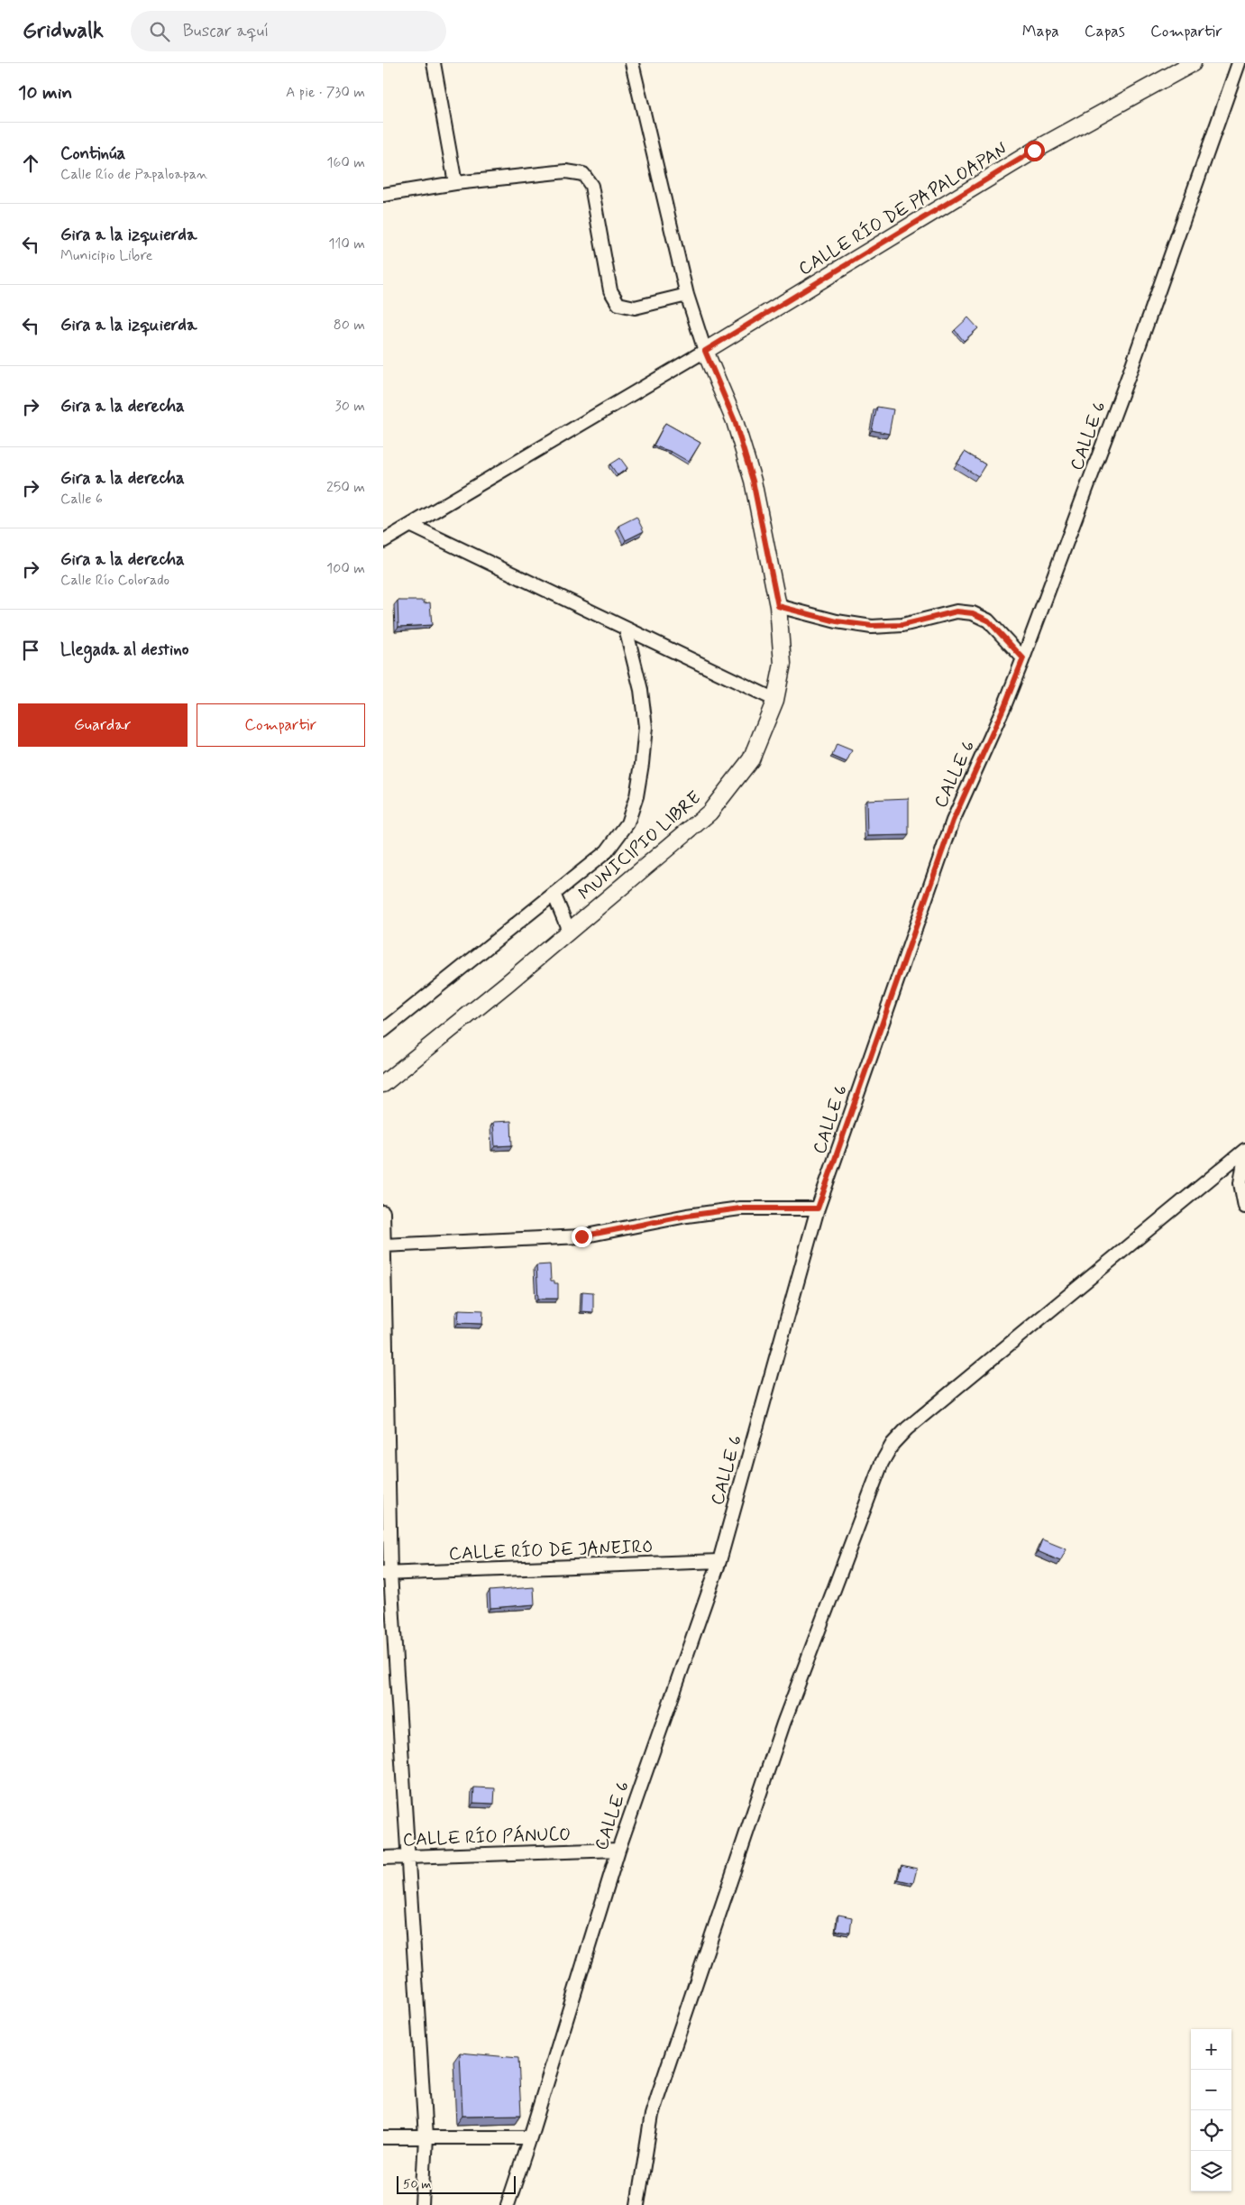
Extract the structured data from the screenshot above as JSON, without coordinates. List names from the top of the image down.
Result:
{
  "streets": {
    "street": [
      "CALLE RÍO DE PAPALOAPAN",
      "CALLE 6",
      "MUNICIPIO LIBRE",
      "CALLE RÍO DE JANEIRO",
      "CALLE RÍO PÁNUCO"
    ]
  },
  "crossings": [
    ["CALLE RÍO DE PAPALOAPAN", "MUNICIPIO LIBRE"],
    ["CALLE 6", "CALLE RÍO DE JANEIRO"],
    ["CALLE 6", "CALLE RÍO PÁNUCO"]
  ],
  "scale_bar": "50 m",
  "page": {
    "header": "Gridwalk",
    "search": "Buscar aquí",
    "nav": ["Mapa", "Capas", "Compartir"],
    "heading": ["10 min", "A pie · 730 m"],
    "list": [
      ["Continúa", "Calle Río de Papaloapan", "160 m"],
      ["Gira a la izquierda", "Municipio Libre", "110 m"],
      ["Gira a la izquierda", "80 m"],
      ["Gira a la derecha", "30 m"],
      ["Gira a la derecha", "Calle 6", "250 m"],
      ["Gira a la derecha", "Calle Río Colorado", "100 m"],
      "Llegada al destino"
    ],
    "buttons": ["Guardar", "Compartir"],
    "map_buttons": ["+", "−"],
    "scale": "50 m"
  }
}
